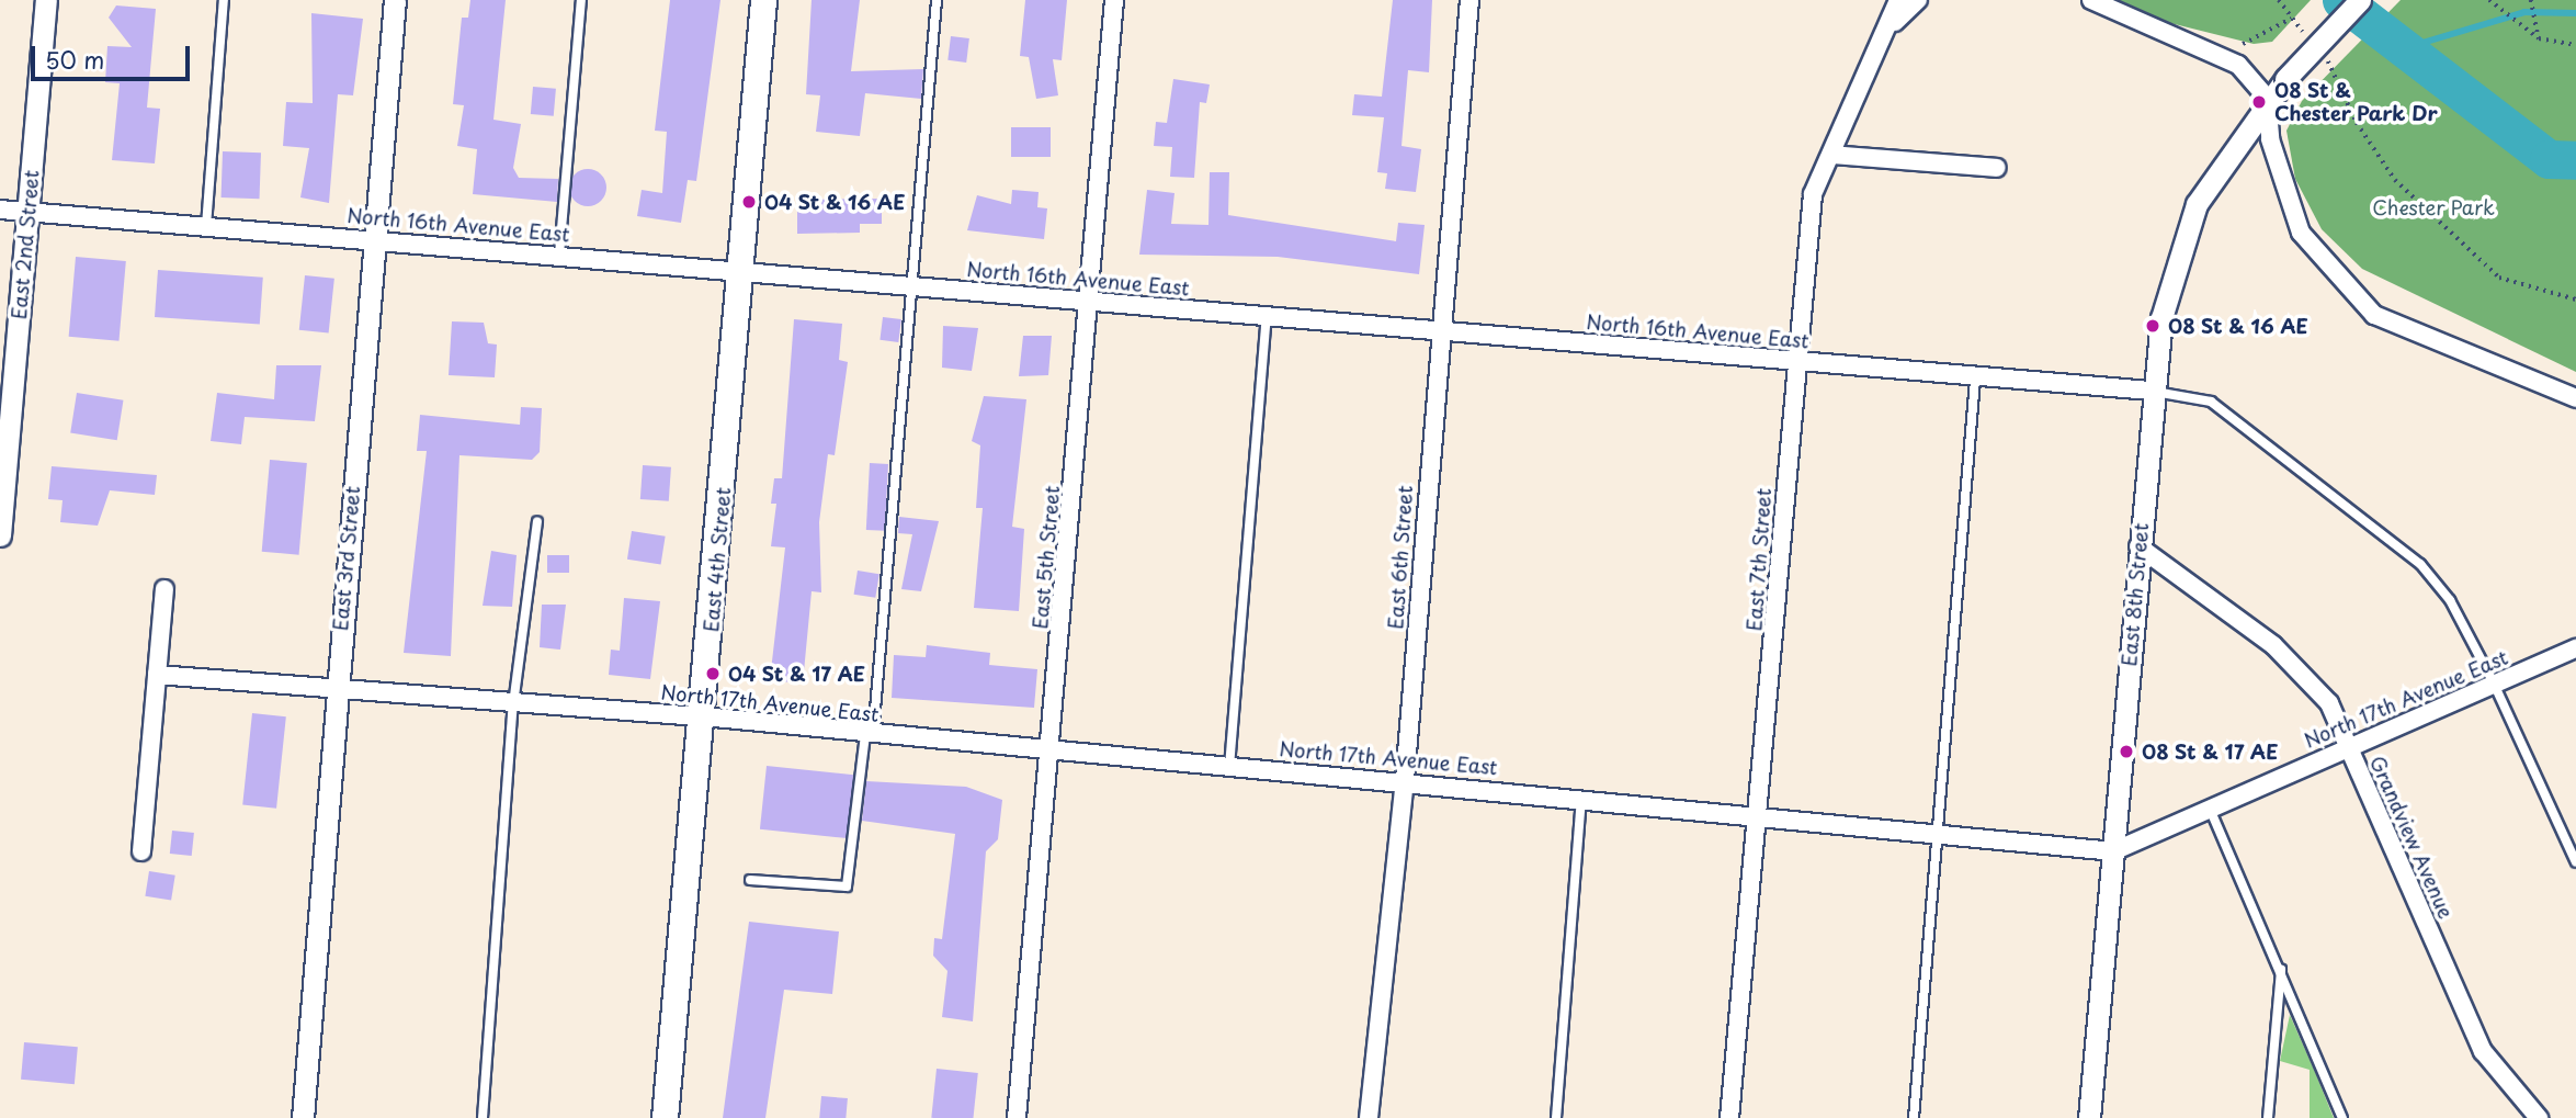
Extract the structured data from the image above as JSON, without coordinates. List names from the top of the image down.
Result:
{
  "streets": {
    "main road": ["East 4th Street"],
    "street": [
      "North 16th Avenue East",
      "East 2nd Street",
      "East 5th Street",
      "East 6th Street",
      "East 3rd Street",
      "East 7th Street",
      "East 8th Street",
      "North 17th Avenue East",
      "Grandview Avenue"
    ]
  },
  "crossings": [
    ["North 16th Avenue East", "East 2nd Street"],
    ["North 16th Avenue East", "East 5th Street"],
    ["North 16th Avenue East", "East 6th Street"],
    ["North 16th Avenue East", "East 3rd Street"],
    ["North 16th Avenue East", "East 4th Street"],
    ["North 16th Avenue East", "East 7th Street"],
    ["North 16th Avenue East", "East 8th Street"],
    ["East 5th Street", "North 17th Avenue East"],
    ["East 6th Street", "North 17th Avenue East"],
    ["East 3rd Street", "North 17th Avenue East"],
    ["East 4th Street", "North 17th Avenue East"],
    ["East 7th Street", "North 17th Avenue East"],
    ["East 8th Street", "North 17th Avenue East"],
    ["East 8th Street", "Grandview Avenue"],
    ["North 17th Avenue East", "Grandview Avenue"]
  ],
  "parks": ["Chester Park"],
  "places": [
    "08 St & Chester Park Dr",
    "04 St & 16 AE",
    "08 St & 16 AE",
    "04 St & 17 AE",
    "08 St & 17 AE"
  ],
  "scale_bar": "50 m"
}
